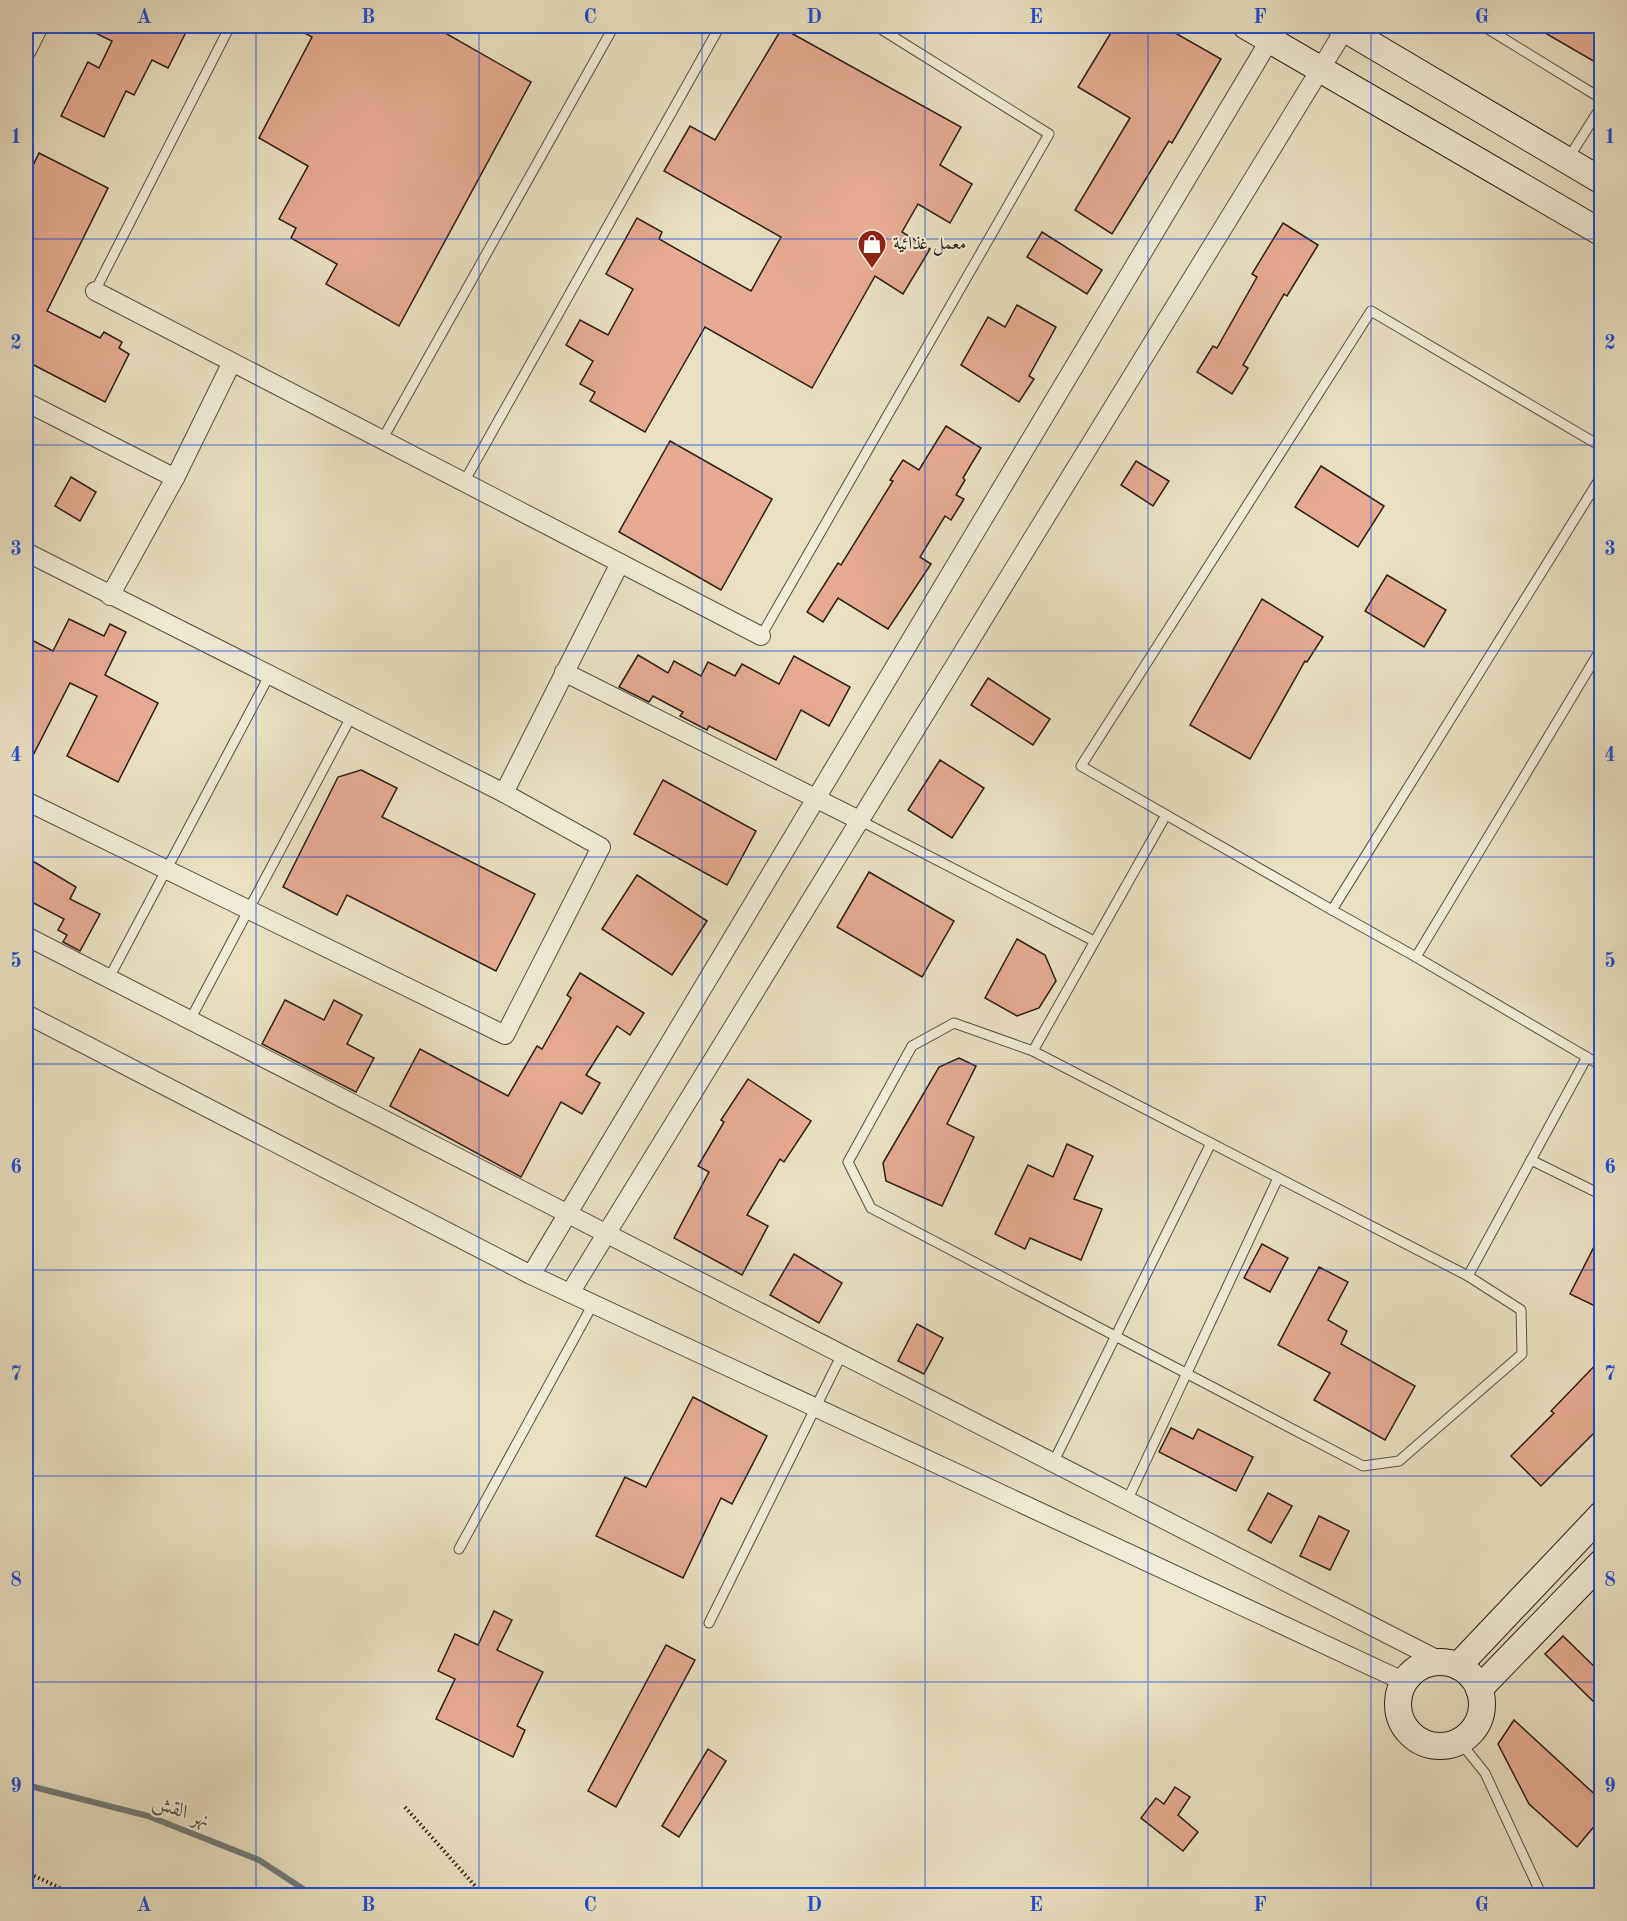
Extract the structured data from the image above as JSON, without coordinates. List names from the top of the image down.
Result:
{
  "water": ["نهر القش"],
  "places": {
    "shop": ["معمل غذائية"]
  },
  "grid": {
    "columns": [
      "A",
      "B",
      "C",
      "D",
      "E",
      "F",
      "G"
    ],
    "rows": [
      "1",
      "2",
      "3",
      "4",
      "5",
      "6",
      "7",
      "8",
      "9"
    ]
  }
}
